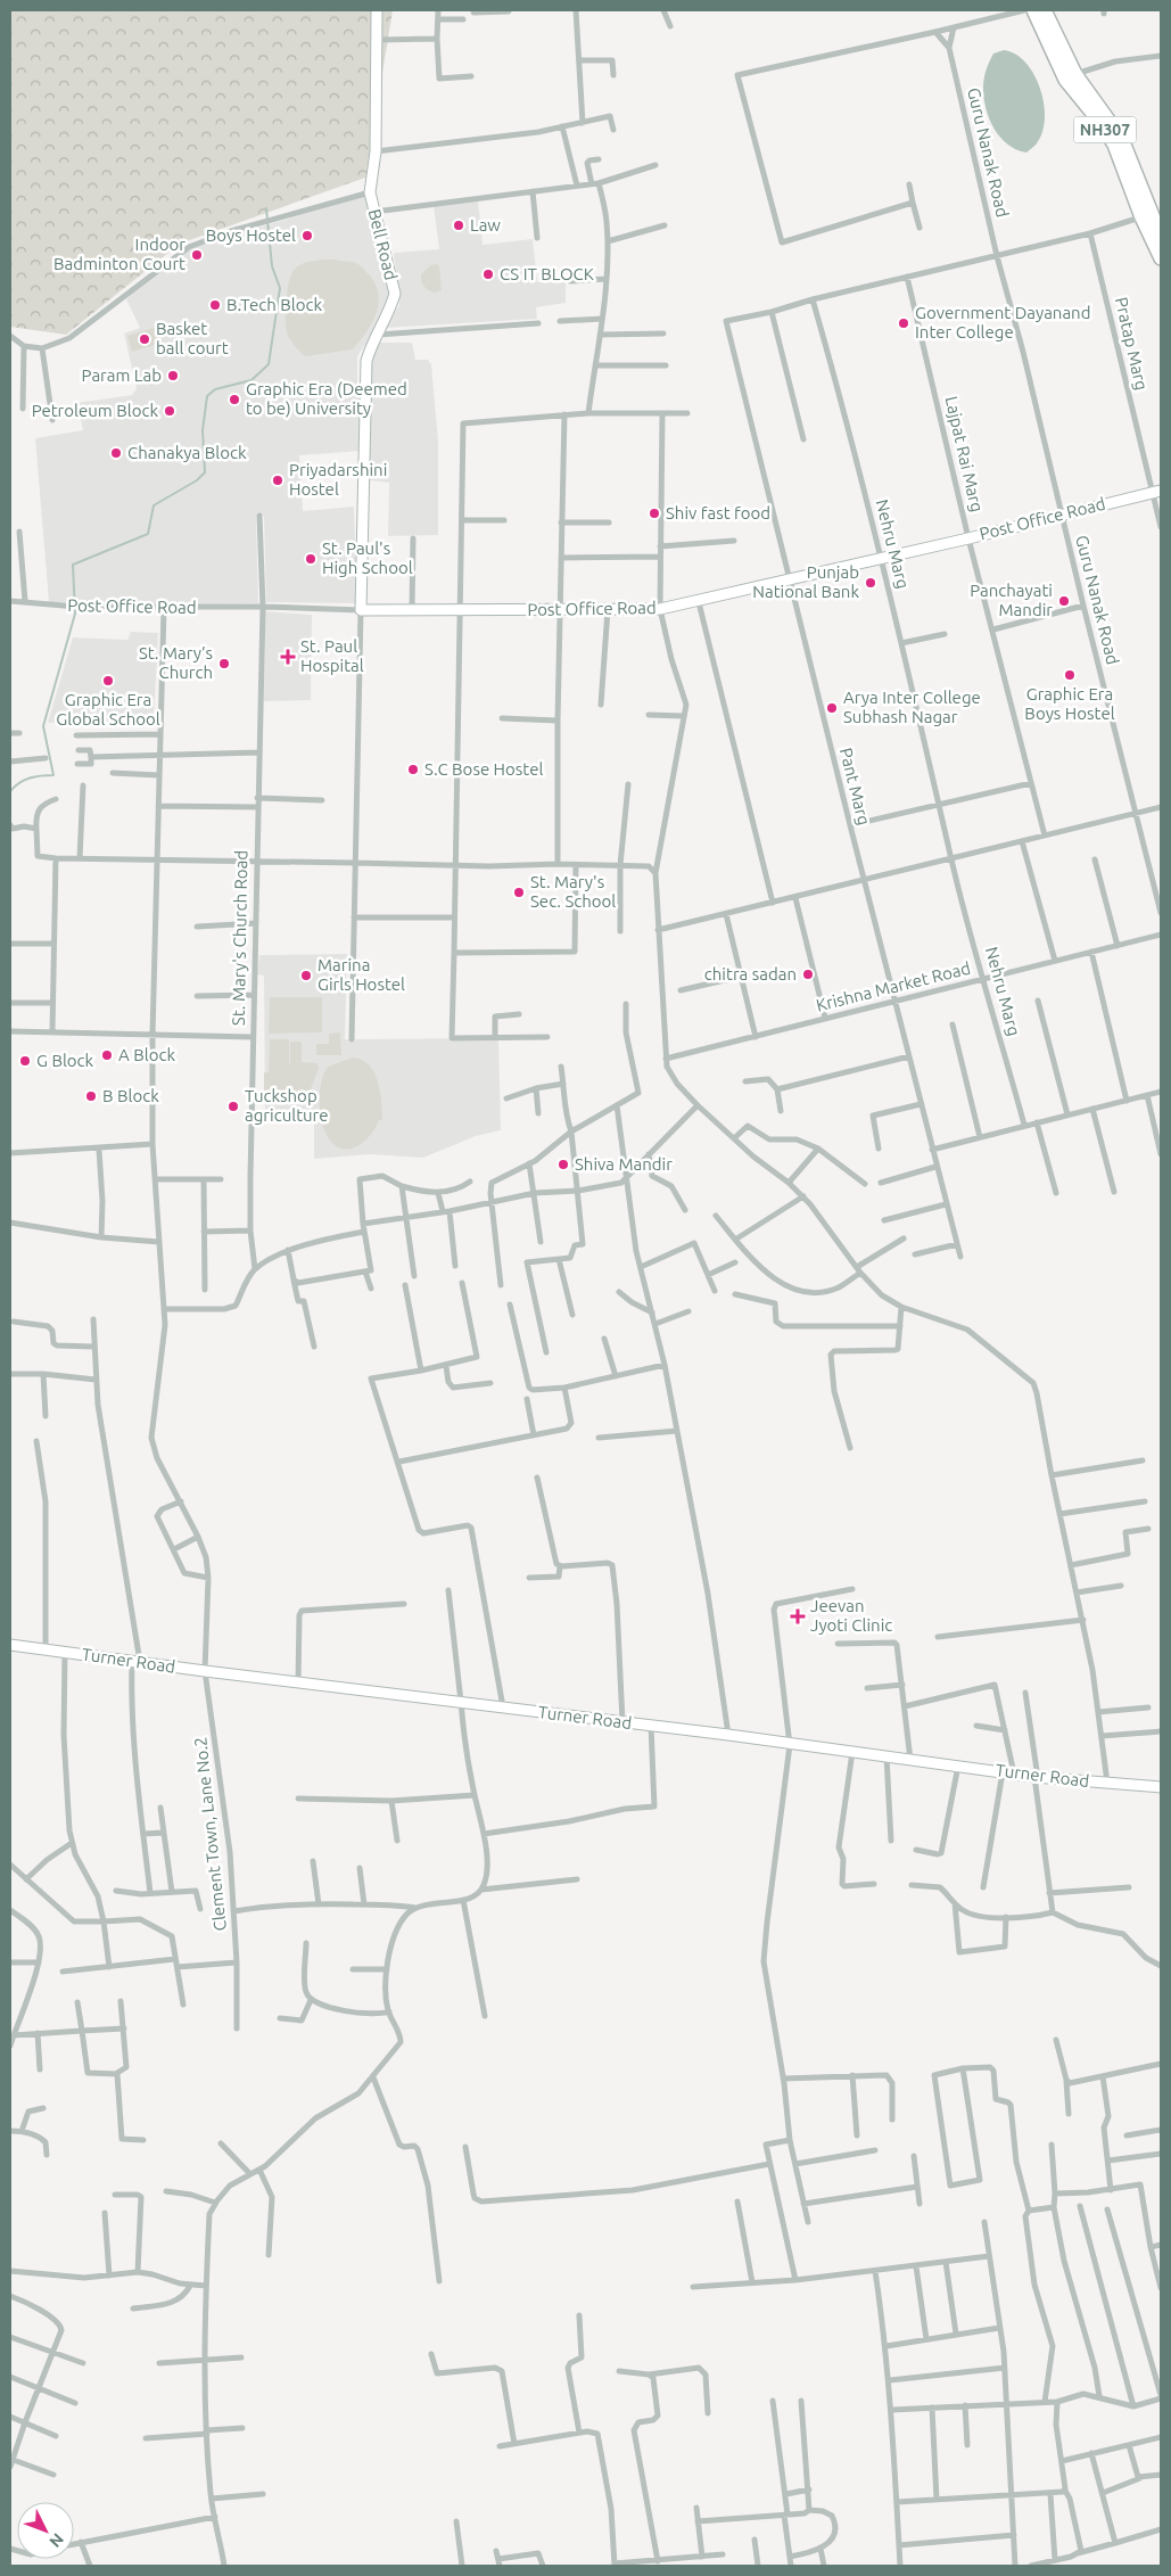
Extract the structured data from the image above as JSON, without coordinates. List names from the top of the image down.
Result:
{
  "streets": {
    "highway": ["NH307"],
    "street": [
      "Guru Nanak Road",
      "Bell Road",
      "Pratap Marg",
      "Lajpat Rai Marg",
      "Post Office Road",
      "Nehru Marg",
      "Pant Marg",
      "St. Mary's Church Road",
      "Krishna Market Road",
      "Turner Road",
      "Clement Town, Lane No.2"
    ]
  },
  "crossings": [
    ["Guru Nanak Road", "Post Office Road"],
    ["Bell Road", "Post Office Road"],
    ["Pratap Marg", "Post Office Road"],
    ["Lajpat Rai Marg", "Post Office Road"],
    ["Post Office Road", "Nehru Marg"],
    ["Post Office Road", "Pant Marg"],
    ["Post Office Road", "St. Mary's Church Road"],
    ["Post Office Road", "Clement Town, Lane No.2"],
    ["Nehru Marg", "Krishna Market Road"],
    ["Pant Marg", "Krishna Market Road"],
    ["Turner Road", "Clement Town, Lane No.2"]
  ],
  "places": {
    "other": [
      "Law",
      "Boys Hostel",
      "Indoor Badminton Court",
      "CS IT BLOCK",
      "B.Tech Block",
      "Government Dayanand Inter College",
      "Basket ball court",
      "Param Lab",
      "Graphic Era (Deemed to be) University",
      "Petroleum Block",
      "Chanakya Block",
      "Priyadarshini Hostel",
      "Shiv fast food",
      "St. Paul's High School",
      "Punjab National Bank",
      "Panchayati Mandir",
      "St. Mary’s Church",
      "Graphic Era Boys Hostel",
      "Graphic Era Global School",
      "Arya Inter College Subhash Nagar",
      "S.C Bose Hostel",
      "St. Mary's Sec. School",
      "chitra sadan",
      "Marina Girls Hostel",
      "A Block",
      "G Block",
      "B Block",
      "Tuckshop agriculture",
      "Shiva Mandir"
    ],
    "health": ["St. Paul Hospital", "Jeevan Jyoti Clinic"]
  },
  "north": "bottom right"
}
